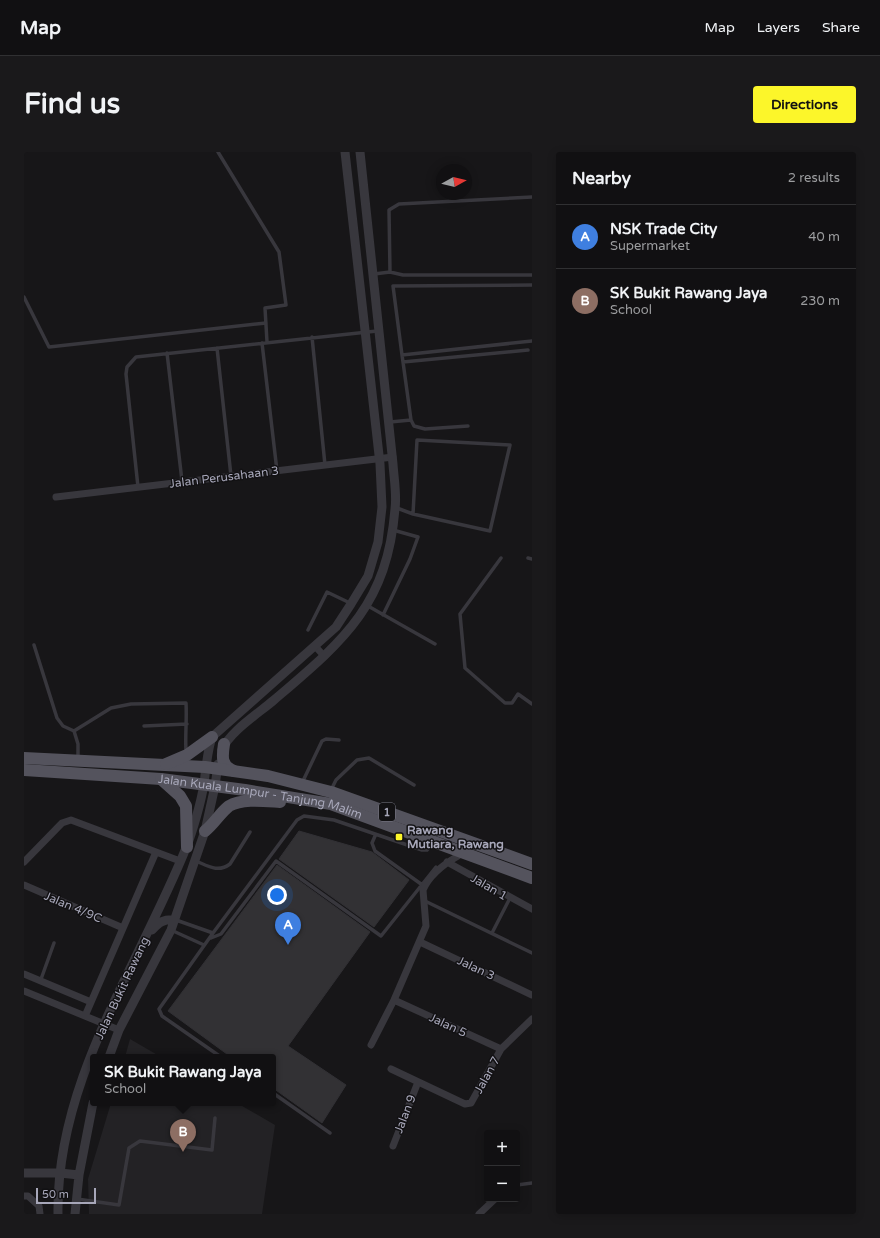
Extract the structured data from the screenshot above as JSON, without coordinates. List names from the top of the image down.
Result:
{
  "streets": {
    "main road": ["Jalan Kuala Lumpur - Tanjung Malim", "1"],
    "street": [
      "Jalan Perusahaan 3",
      "Jalan 1",
      "Jalan 4/9C",
      "Jalan 3",
      "Jalan Bukit Rawang",
      "Jalan 5",
      "Jalan 7",
      "Jalan 9"
    ]
  },
  "crossings": [
    ["Jalan Kuala Lumpur - Tanjung Malim", "Jalan Bukit Rawang"],
    ["Jalan 5", "Jalan 7"],
    ["Jalan 7", "Jalan 9"]
  ],
  "places": {
    "transit": ["Rawang Mutiara, Rawang"]
  },
  "scale_bar": "50 m",
  "north": "right",
  "page": {
    "header": "Map",
    "nav": ["Map", "Layers", "Share"],
    "buttons": "Directions",
    "title": "Find us",
    "heading": ["Nearby", "2 results"],
    "list": [
      {
        "mark": "A",
        "name": "NSK Trade City",
        "note": "Supermarket",
        "value": "40 m"
      },
      {
        "mark": "B",
        "name": "SK Bukit Rawang Jaya",
        "note": "School",
        "value": "230 m"
      }
    ],
    "pins": ["A", "B"],
    "popup": ["SK Bukit Rawang Jaya", "School"],
    "map_buttons": ["+", "−"],
    "scale": "50 m"
  }
}
